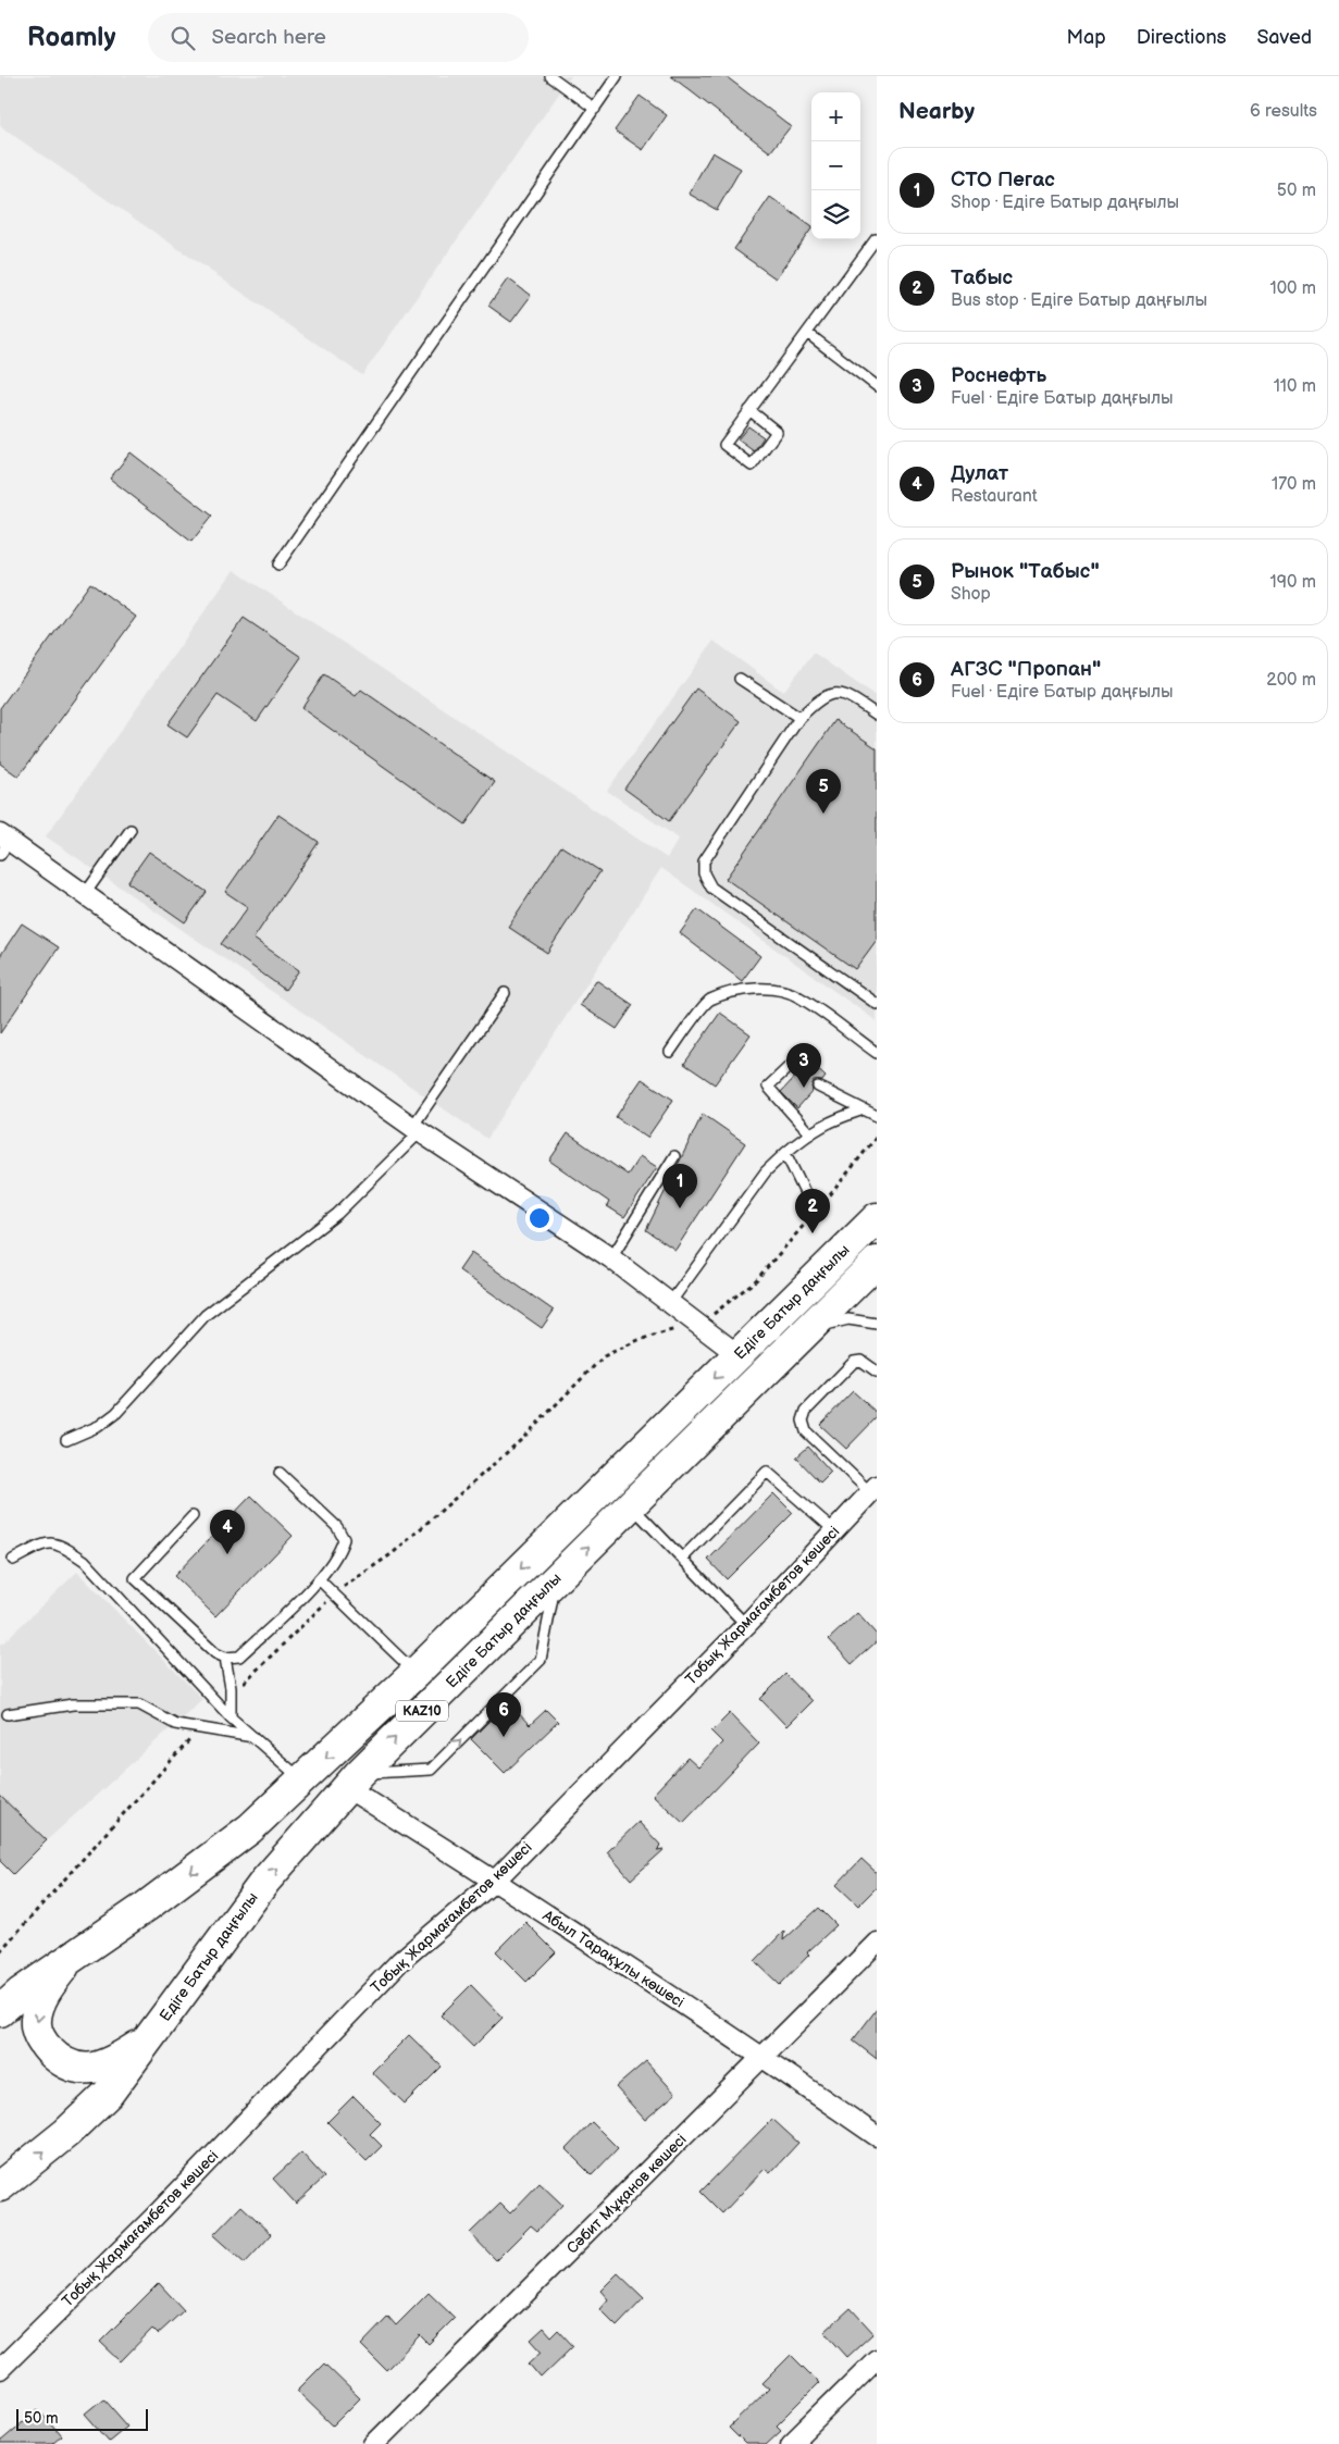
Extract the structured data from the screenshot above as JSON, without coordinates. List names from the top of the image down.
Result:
{
  "streets": {
    "main road": ["Едіге Батыр даңғылы", "KAZ10"],
    "street": ["Тобық Жармағамбетов көшесі", "Абыл Тарақұлы көшесі", "Сәбит Мұқанов көшесі"]
  },
  "crossings": [
    ["Едіге Батыр даңғылы", "Абыл Тарақұлы көшесі"],
    ["Тобық Жармағамбетов көшесі", "Абыл Тарақұлы көшесі"],
    ["Абыл Тарақұлы көшесі", "Сәбит Мұқанов көшесі"]
  ],
  "scale_bar": "50 m",
  "page": {
    "header": "Roamly",
    "search": "Search here",
    "nav": ["Map", "Directions", "Saved"],
    "heading": ["Nearby", "6 results"],
    "map_buttons": ["+", "−"],
    "list": [
      {
        "mark": "1",
        "name": "СТО Пегас",
        "note": "Shop · Едіге Батыр даңғылы",
        "value": "50 m"
      },
      {
        "mark": "2",
        "name": "Табыс",
        "note": "Bus stop · Едіге Батыр даңғылы",
        "value": "100 m"
      },
      {
        "mark": "3",
        "name": "Роснефть",
        "note": "Fuel · Едіге Батыр даңғылы",
        "value": "110 m"
      },
      {
        "mark": "4",
        "name": "Дулат",
        "note": "Restaurant",
        "value": "170 m"
      },
      {
        "mark": "5",
        "name": "Рынок \"Табыс\"",
        "note": "Shop",
        "value": "190 m"
      },
      {
        "mark": "6",
        "name": "АГЗС \"Пропан\"",
        "note": "Fuel · Едіге Батыр даңғылы",
        "value": "200 m"
      }
    ],
    "pins": [
      "5",
      "3",
      "1",
      "2",
      "4",
      "6"
    ],
    "scale": "50 m"
  }
}
